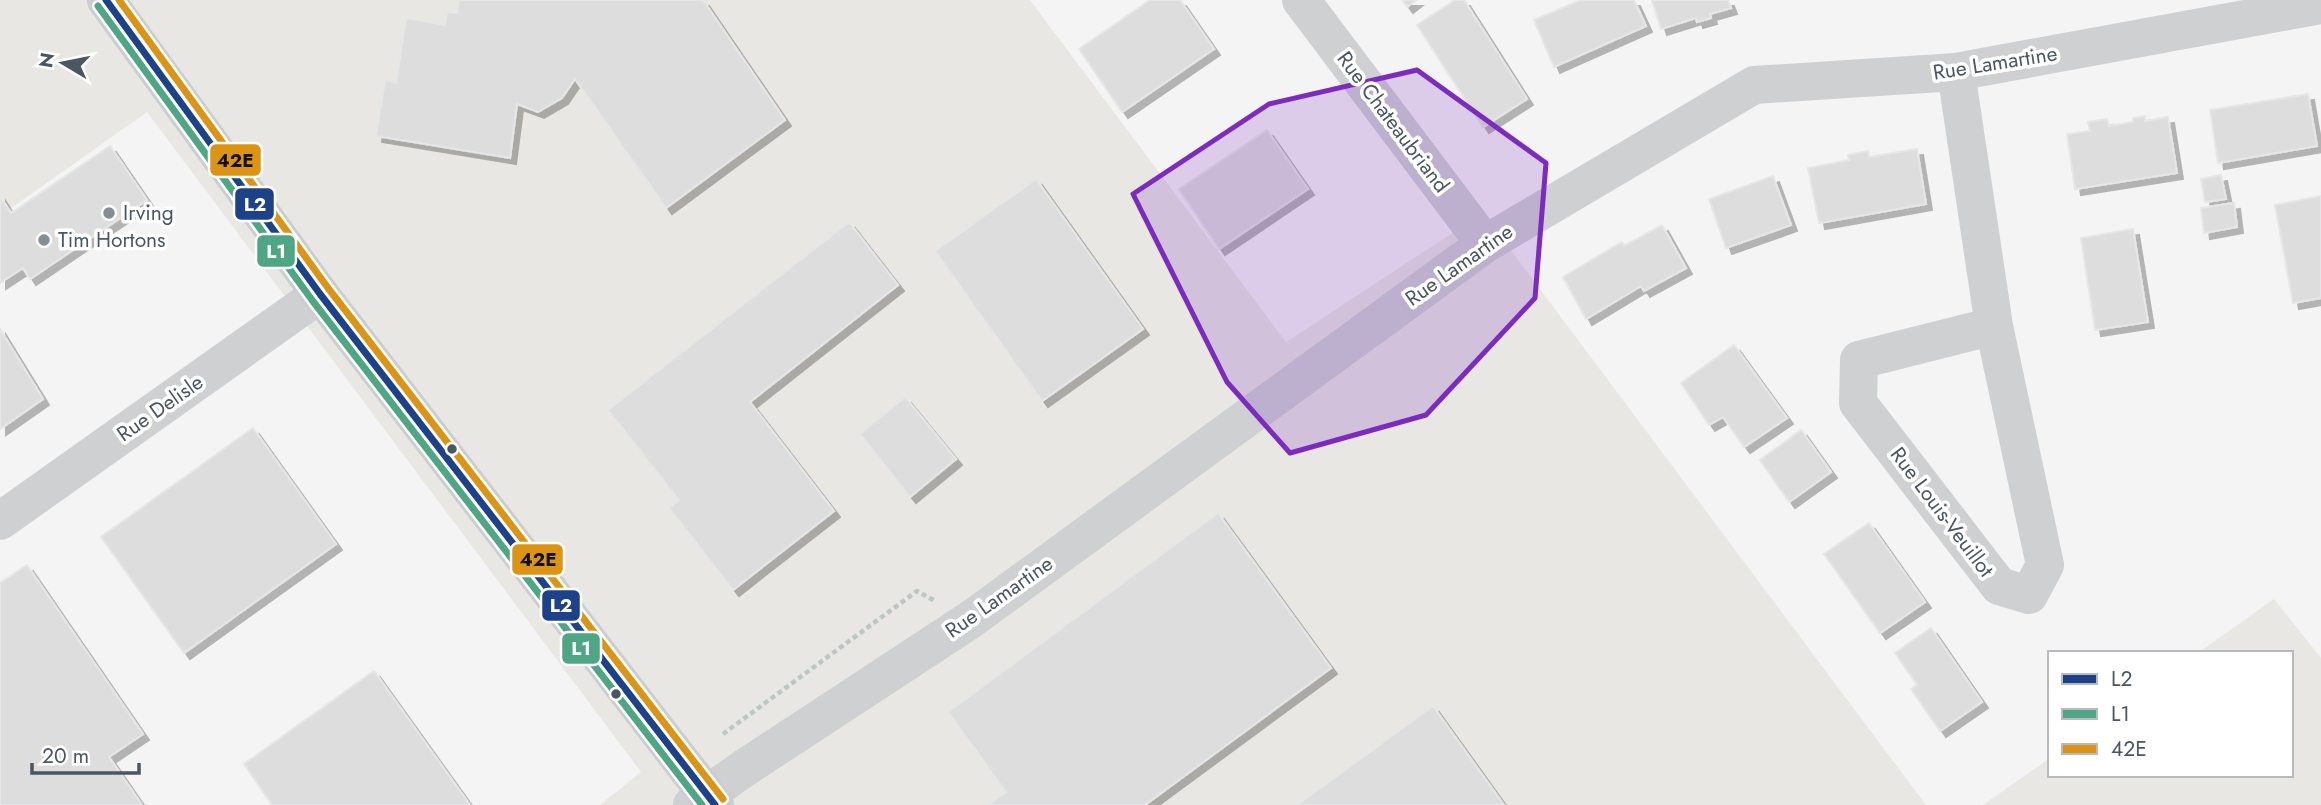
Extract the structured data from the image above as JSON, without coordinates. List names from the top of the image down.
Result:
{
  "streets": {
    "street": [
      "Rue Lamartine",
      "Rue Chateaubriand",
      "Rue Delisle",
      "Rue Louis-Veuillot"
    ]
  },
  "crossings": [
    ["Rue Lamartine", "Rue Chateaubriand"],
    ["Rue Lamartine", "Rue Louis-Veuillot"]
  ],
  "places": ["Irving", "Tim Hortons"],
  "lines": ["transit line L2", "transit line 42E", "transit line L1"],
  "legend": ["L2", "L1", "42E"],
  "scale_bar": "20 m",
  "north": "left"
}
